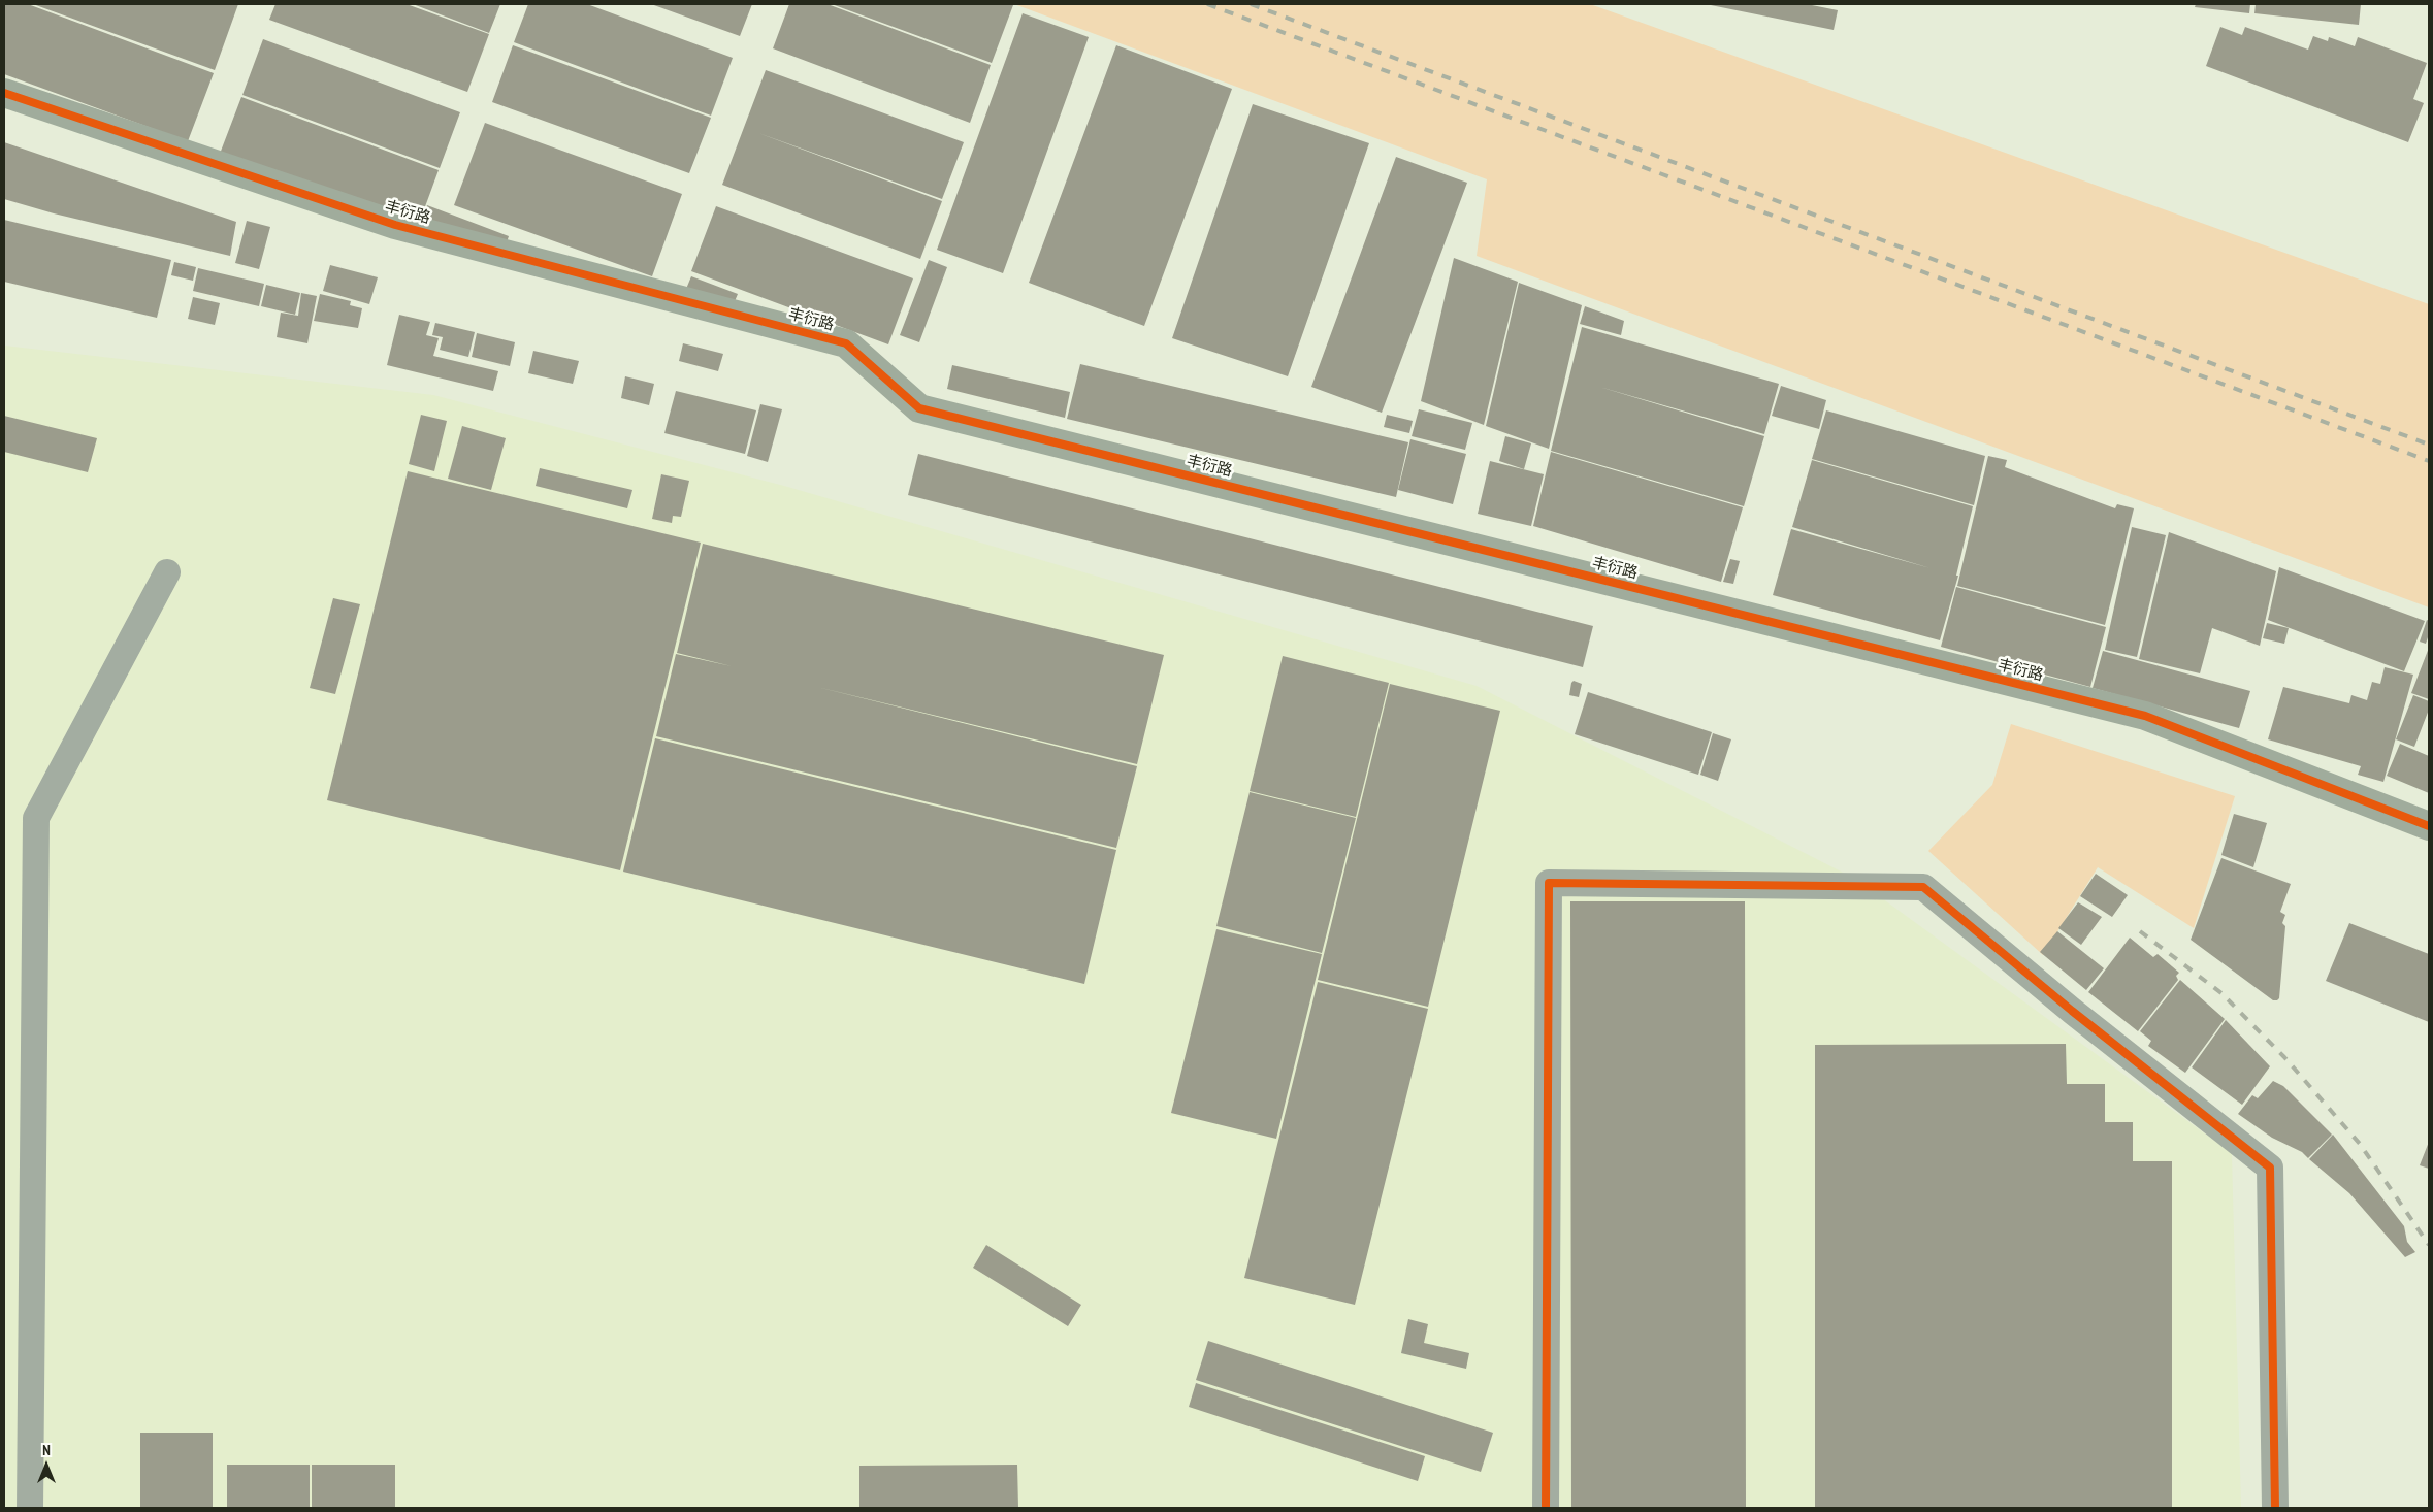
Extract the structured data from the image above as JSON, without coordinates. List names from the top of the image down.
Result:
{
  "streets": {
    "street": ["丰衍路"]
  },
  "north": "top"
}
